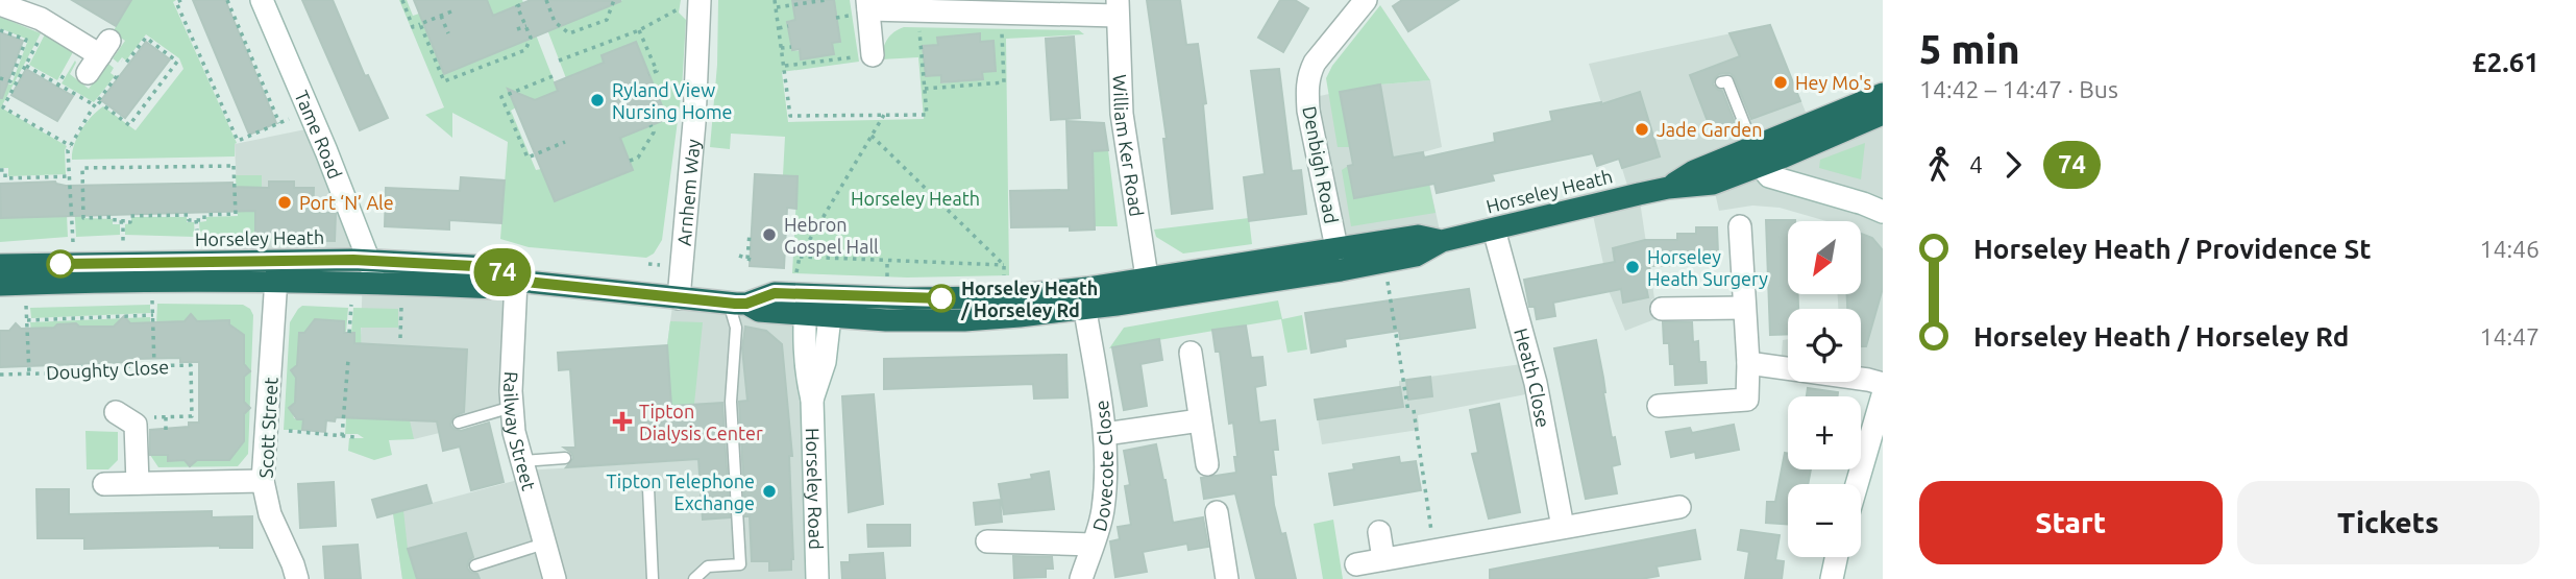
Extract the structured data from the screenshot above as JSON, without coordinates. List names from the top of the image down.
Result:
{
  "streets": {
    "highway": ["Horseley Heath"],
    "street": [
      "Tame Road",
      "William Ker Road",
      "Denbigh Road",
      "Arnhem Way",
      "Heath Close",
      "Scott Street",
      "Railway Street",
      "Dovecote Close",
      "Horseley Road"
    ],
    "path": ["Doughty Close"]
  },
  "crossings": [
    ["Tame Road", "Horseley Heath"],
    ["William Ker Road", "Horseley Heath"],
    ["Denbigh Road", "Horseley Heath"],
    ["Horseley Heath", "Arnhem Way"],
    ["Horseley Heath", "Heath Close"],
    ["Horseley Heath", "Scott Street"],
    ["Horseley Heath", "Railway Street"],
    ["Horseley Heath", "Dovecote Close"],
    ["Horseley Heath", "Horseley Road"]
  ],
  "parks": ["Horseley Heath"],
  "places": {
    "other": [
      "Hey Mo's",
      "Ryland View Nursing Home",
      "Jade Garden",
      "Port ‘N’ Ale",
      "Hebron Gospel Hall",
      "Horseley Heath Surgery",
      "Horseley Heath / Horseley Rd",
      "Tipton Telephone Exchange"
    ],
    "health": ["Tipton Dialysis Center"]
  },
  "lines": ["bus line 74"],
  "north": "bottom left",
  "page": {
    "on_map": "74",
    "heading": ["5 min", "14:42 – 14:47 · Bus", "£2.61"],
    "legs": ["4", "74"],
    "list": [
      {
        "name": "Horseley Heath / Providence St",
        "value": "14:46"
      },
      {
        "name": "Horseley Heath / Horseley Rd",
        "value": "14:47"
      }
    ],
    "map_buttons": ["+", "−"],
    "buttons": ["Start", "Tickets"]
  }
}
